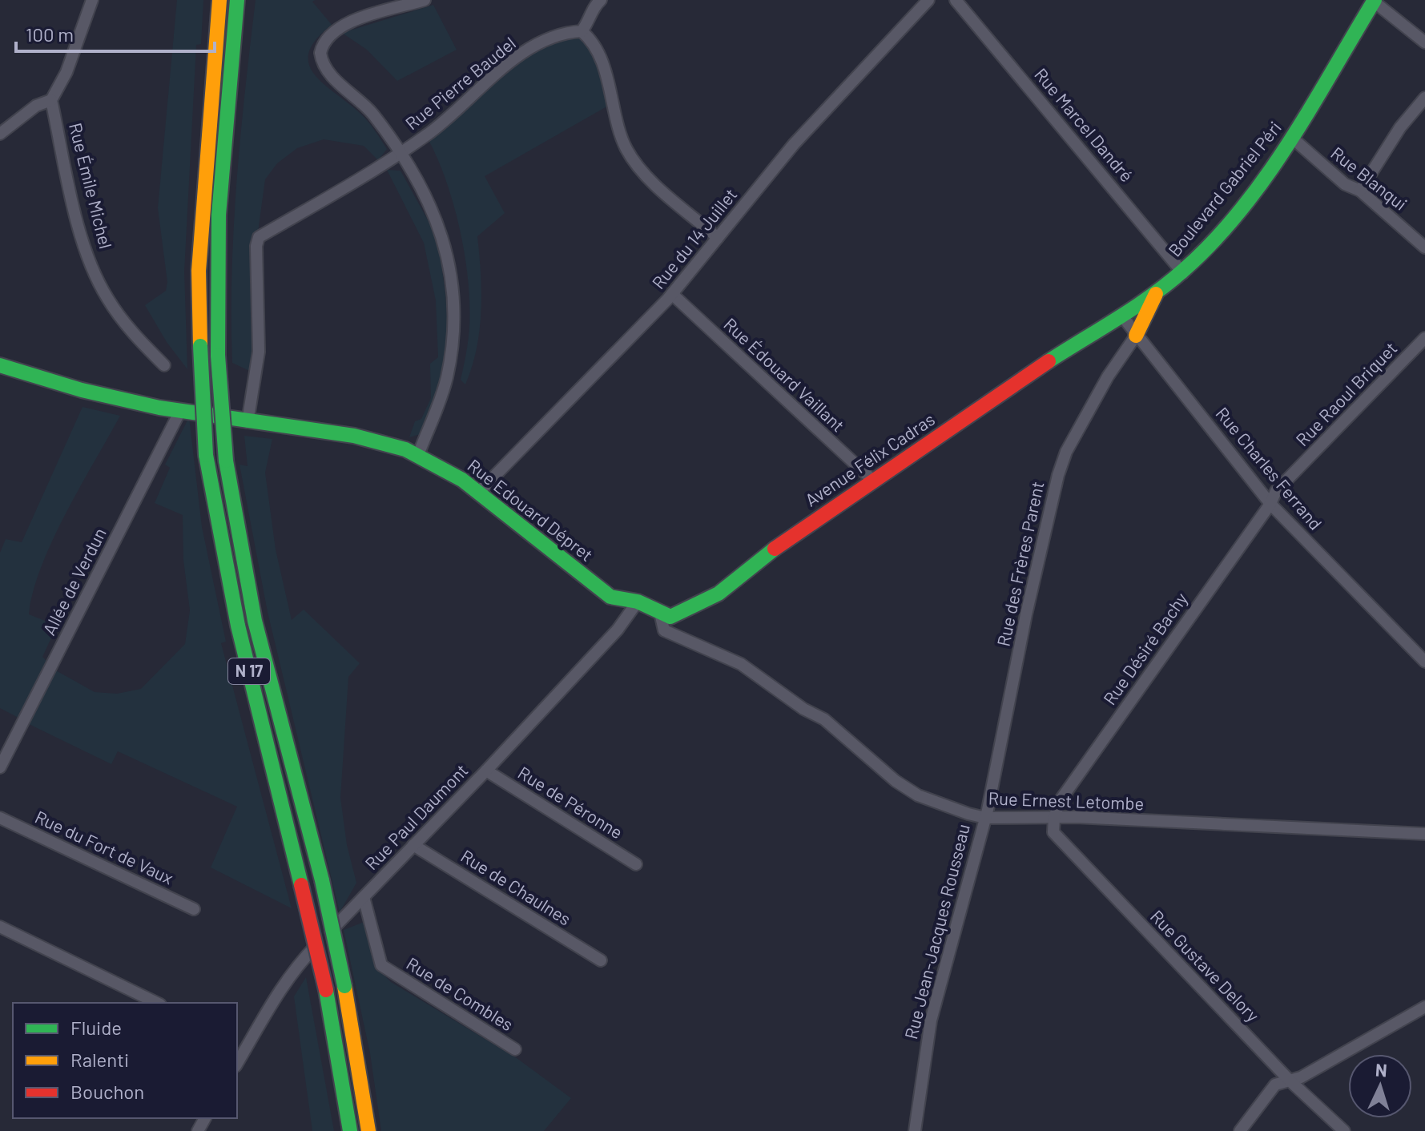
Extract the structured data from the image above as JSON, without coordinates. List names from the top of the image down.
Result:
{
  "streets": {
    "main road": [
      "Boulevard Gabriel Péri",
      "Avenue Félix Cadras",
      "Rue Edouard Dépret",
      "N 17"
    ],
    "street": [
      "Rue Pierre Baudel",
      "Rue Marcel Dandré",
      "Rue Blanqui",
      "Rue Émile Michel",
      "Rue du 14 Juillet",
      "Rue Édouard Vaillant",
      "Rue Raoul Briquet",
      "Rue Charles Ferrand",
      "Rue des Frères Parent",
      "Allée de Verdun",
      "Rue Désiré Bachy",
      "Rue Ernest Letombe",
      "Rue de Péronne",
      "Rue Paul Daumont",
      "Rue du Fort de Vaux",
      "Rue de Chaulnes",
      "Rue Jean-Jacques Rousseau",
      "Rue Gustave Delory",
      "Rue de Combles"
    ]
  },
  "crossings": [
    ["Rue Pierre Baudel", "Rue Edouard Dépret"],
    ["Rue Marcel Dandré", "Boulevard Gabriel Péri"],
    ["Rue Blanqui", "Boulevard Gabriel Péri"],
    ["Boulevard Gabriel Péri", "Avenue Félix Cadras"],
    ["Boulevard Gabriel Péri", "Rue Charles Ferrand"],
    ["Rue du 14 Juillet", "Rue Édouard Vaillant"],
    ["Rue du 14 Juillet", "Rue Edouard Dépret"],
    ["Rue Édouard Vaillant", "Avenue Félix Cadras"],
    ["Rue Raoul Briquet", "Rue Charles Ferrand"],
    ["Rue Raoul Briquet", "Rue Désiré Bachy"],
    ["Avenue Félix Cadras", "Rue Charles Ferrand"],
    ["Avenue Félix Cadras", "Rue Ernest Letombe"],
    ["Rue Charles Ferrand", "Rue des Frères Parent"],
    ["Rue Charles Ferrand", "Rue Désiré Bachy"],
    ["Rue Edouard Dépret", "Allée de Verdun"],
    ["Rue Edouard Dépret", "Rue Paul Daumont"],
    ["Rue des Frères Parent", "Rue Ernest Letombe"],
    ["Rue des Frères Parent", "Rue Jean-Jacques Rousseau"],
    ["Rue Désiré Bachy", "Rue Ernest Letombe"],
    ["Rue Désiré Bachy", "Rue Gustave Delory"],
    ["Rue Ernest Letombe", "Rue Jean-Jacques Rousseau"],
    ["Rue Ernest Letombe", "Rue Gustave Delory"],
    ["Rue de Péronne", "Rue Paul Daumont"],
    ["Rue Paul Daumont", "Rue de Chaulnes"],
    ["Rue Paul Daumont", "Rue de Combles"]
  ],
  "legend": ["Fluide", "Ralenti", "Bouchon"],
  "scale_bar": "100 m",
  "north": "top"
}
